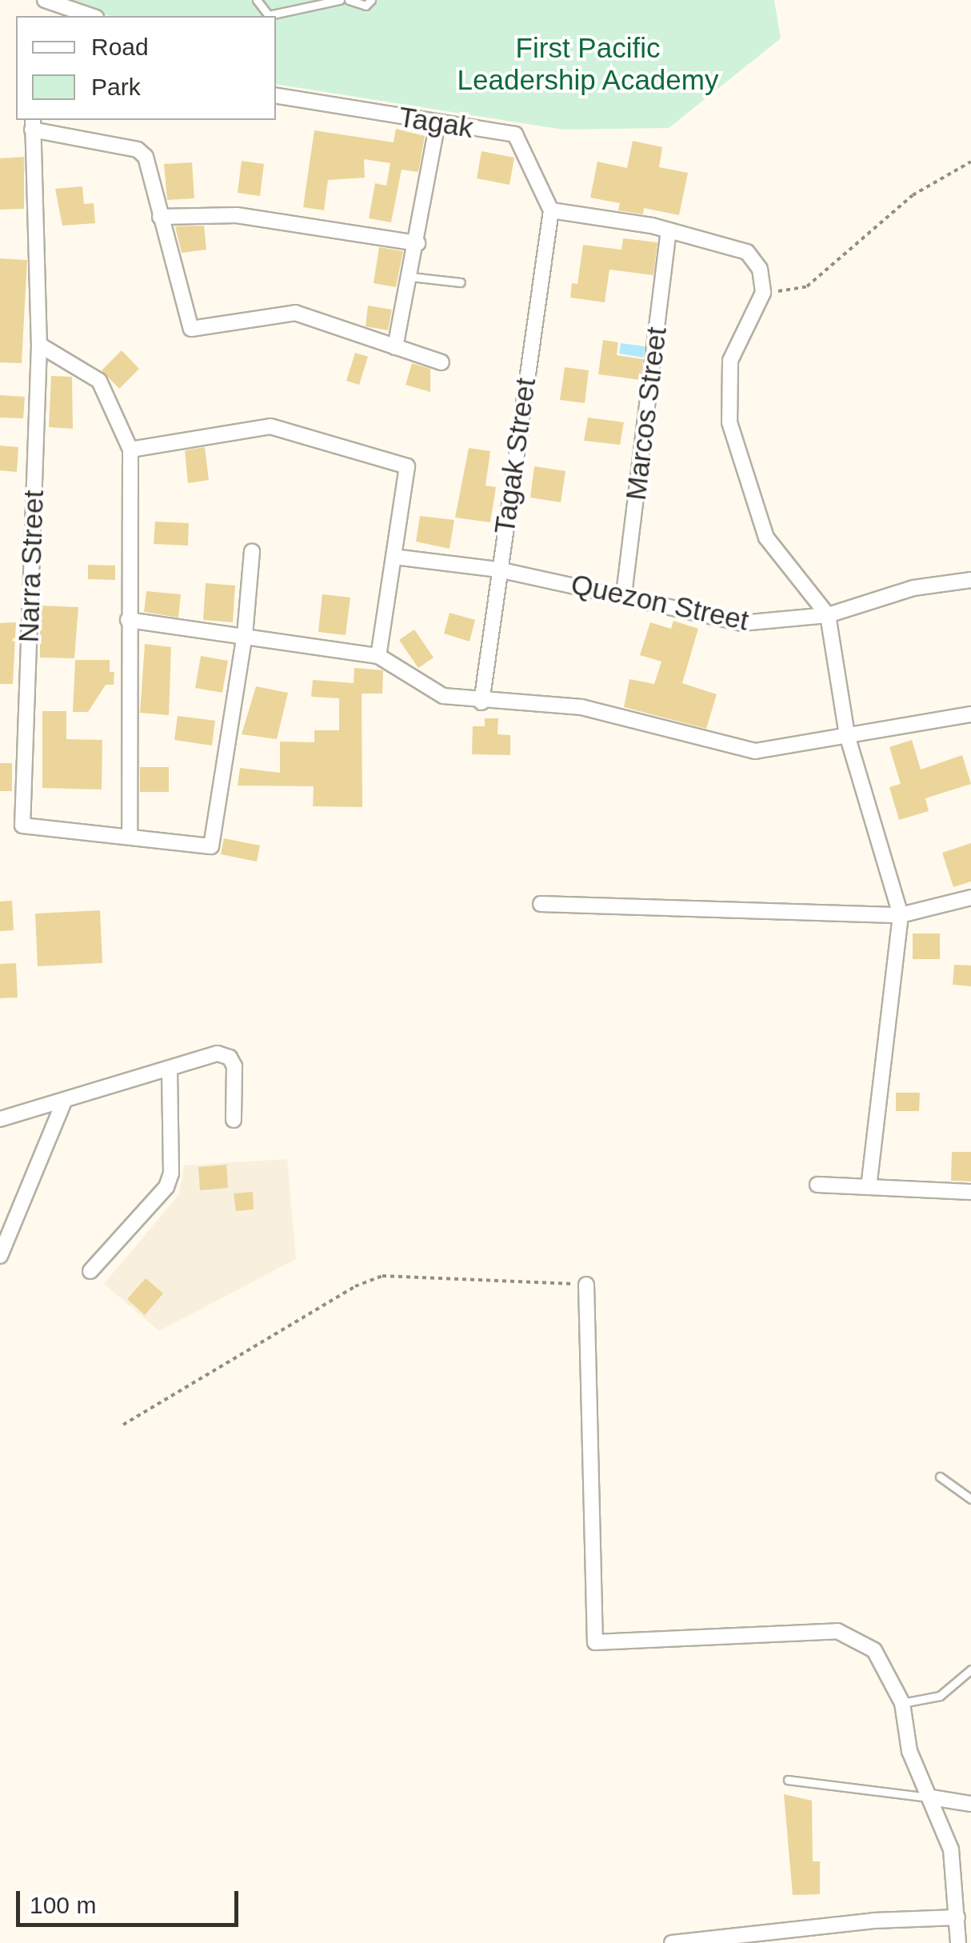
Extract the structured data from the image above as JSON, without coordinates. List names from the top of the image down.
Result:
{
  "streets": {
    "street": [
      "Tagak",
      "Marcos Street",
      "Tagak Street",
      "Narra Street",
      "Quezon Street"
    ]
  },
  "crossings": [
    ["Tagak", "Tagak Street"],
    ["Marcos Street", "Quezon Street"],
    ["Tagak Street", "Quezon Street"]
  ],
  "parks": ["First Pacific Leadership Academy"],
  "legend": ["Road", "Park"],
  "scale_bar": "100 m"
}
